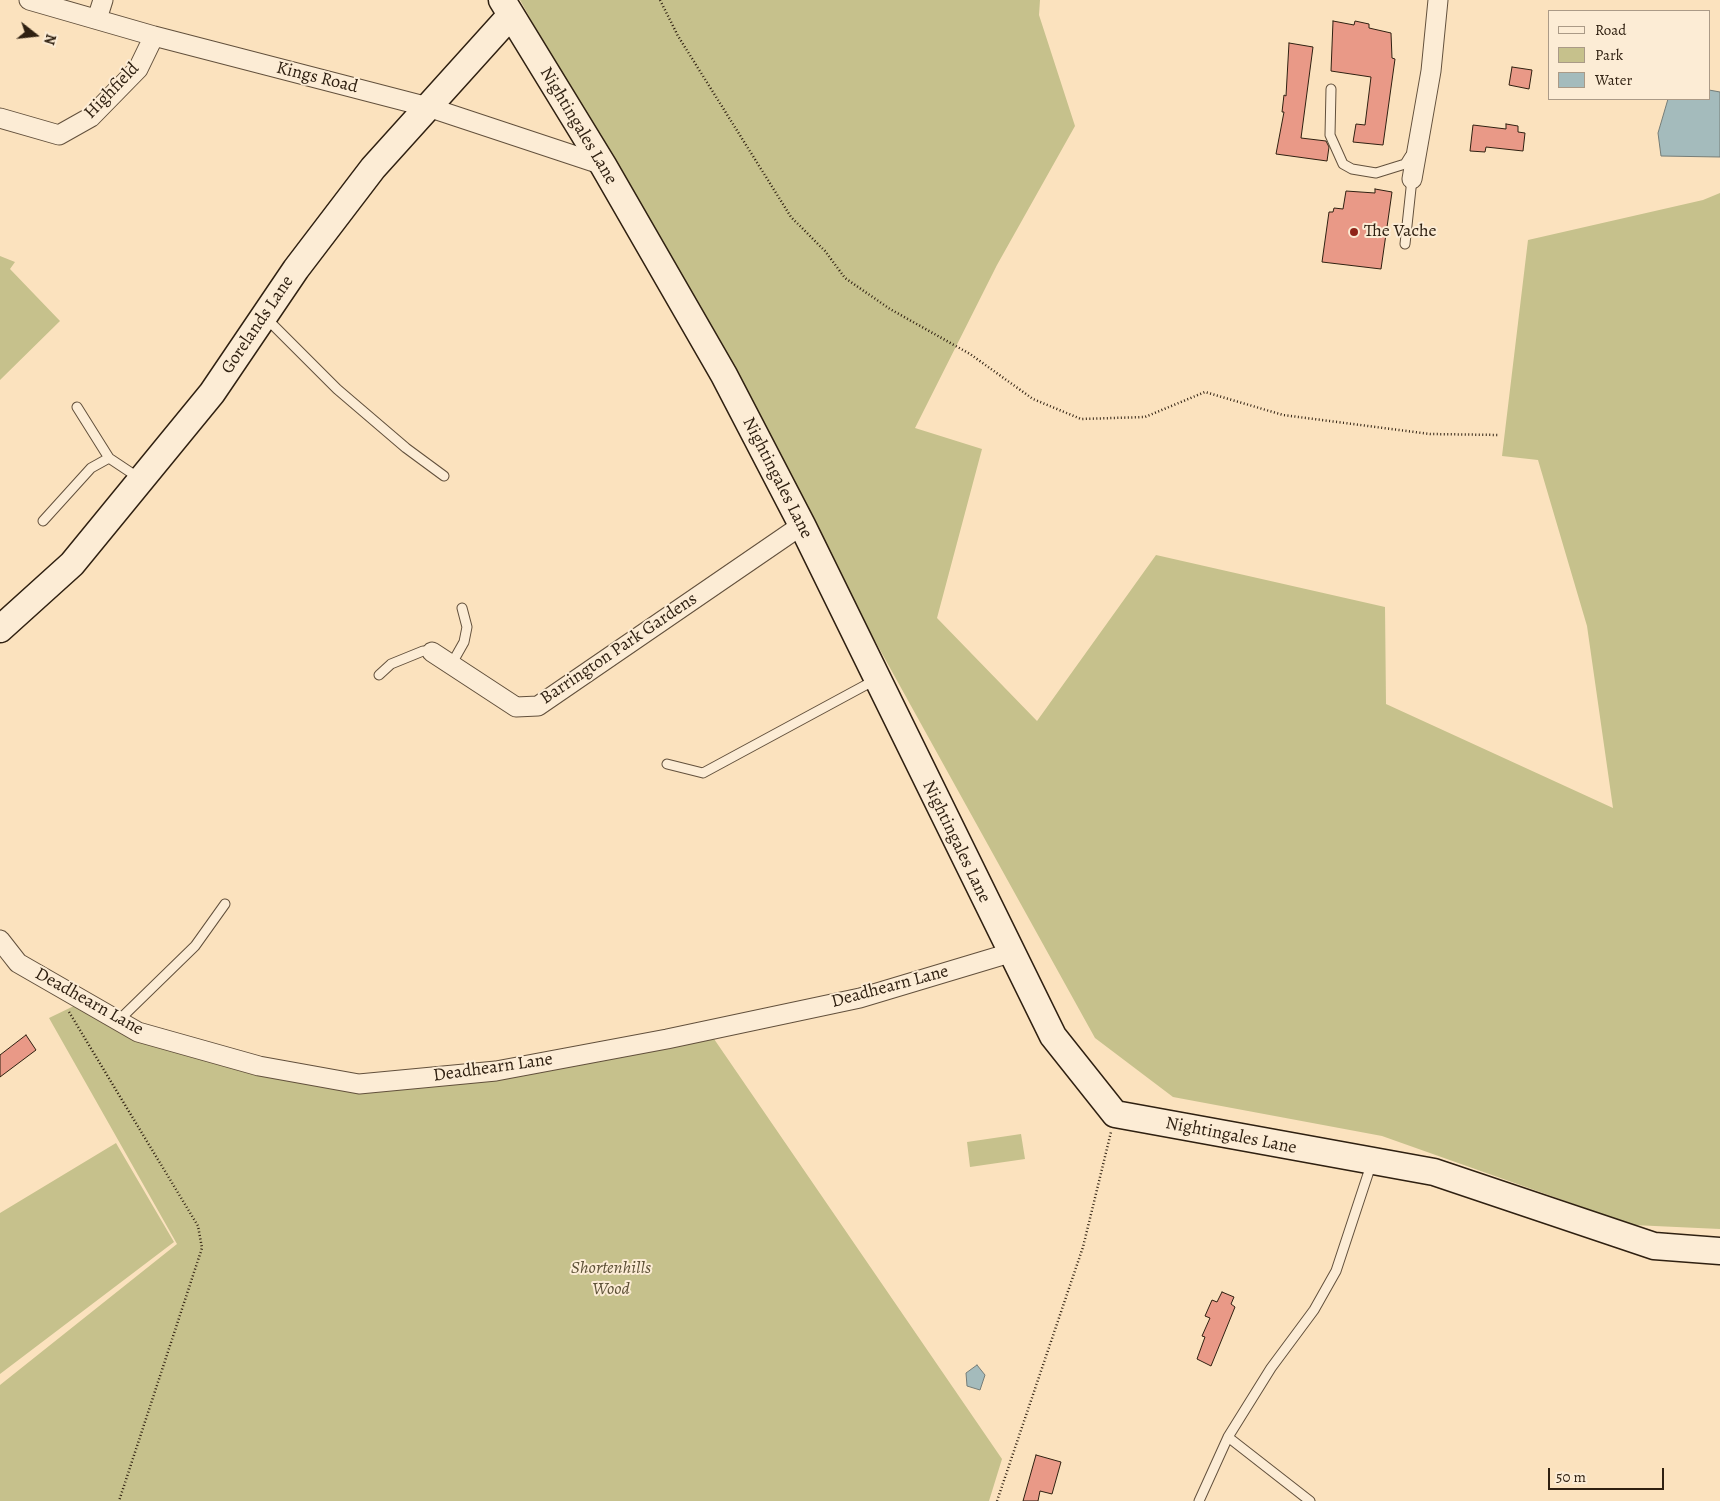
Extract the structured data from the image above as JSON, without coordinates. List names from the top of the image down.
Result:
{
  "streets": {
    "main road": ["Nightingales Lane", "Gorelands Lane"],
    "street": [
      "Kings Road",
      "Highfield",
      "Barrington Park Gardens",
      "Deadhearn Lane"
    ]
  },
  "crossings": [
    ["Kings Road", "Highfield"],
    ["Kings Road", "Nightingales Lane"],
    ["Kings Road", "Gorelands Lane"],
    ["Nightingales Lane", "Gorelands Lane"],
    ["Nightingales Lane", "Barrington Park Gardens"],
    ["Nightingales Lane", "Deadhearn Lane"]
  ],
  "parks": ["Shortenhills Wood"],
  "places": ["The Vache"],
  "legend": ["Road", "Park", "Water"],
  "scale_bar": "50 m",
  "north": "right"
}
